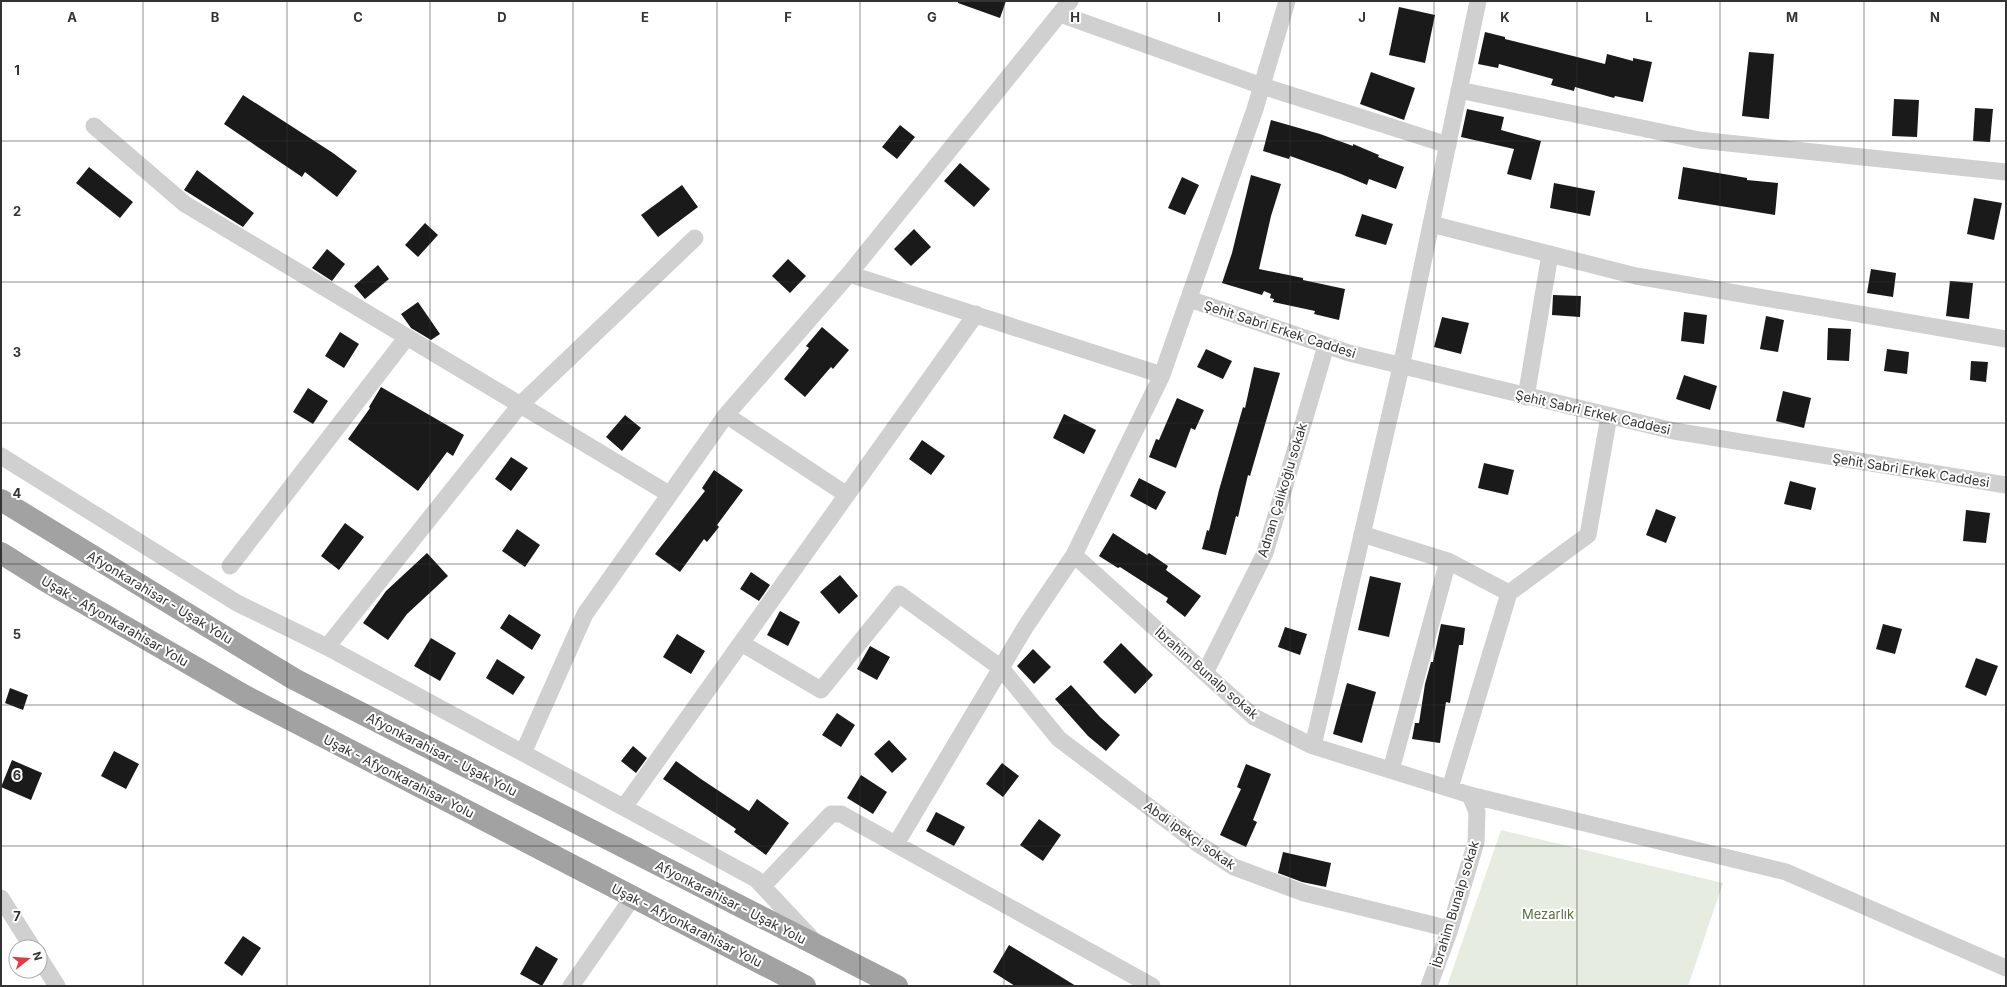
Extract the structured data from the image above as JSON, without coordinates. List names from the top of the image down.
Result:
{
  "streets": {
    "highway": ["Afyonkarahisar - Uşak Yolu", "Uşak - Afyonkarahisar Yolu"],
    "street": [
      "Şehit Sabri Erkek Caddesi",
      "Adnan Çalıkoğlu sokak",
      "İbrahim Bunalp sokak",
      "Abdi ipekçi sokak"
    ]
  },
  "crossings": [
    ["Şehit Sabri Erkek Caddesi", "Adnan Çalıkoğlu sokak"],
    ["Adnan Çalıkoğlu sokak", "İbrahim Bunalp sokak"],
    ["İbrahim Bunalp sokak", "Abdi ipekçi sokak"]
  ],
  "parks": ["Mezarlık"],
  "north": "right",
  "grid": {
    "columns": [
      "A",
      "B",
      "C",
      "D",
      "E",
      "F",
      "G",
      "H",
      "I",
      "J",
      "K",
      "L",
      "M",
      "N"
    ],
    "rows": [
      "1",
      "2",
      "3",
      "4",
      "5",
      "6",
      "7"
    ]
  }
}
